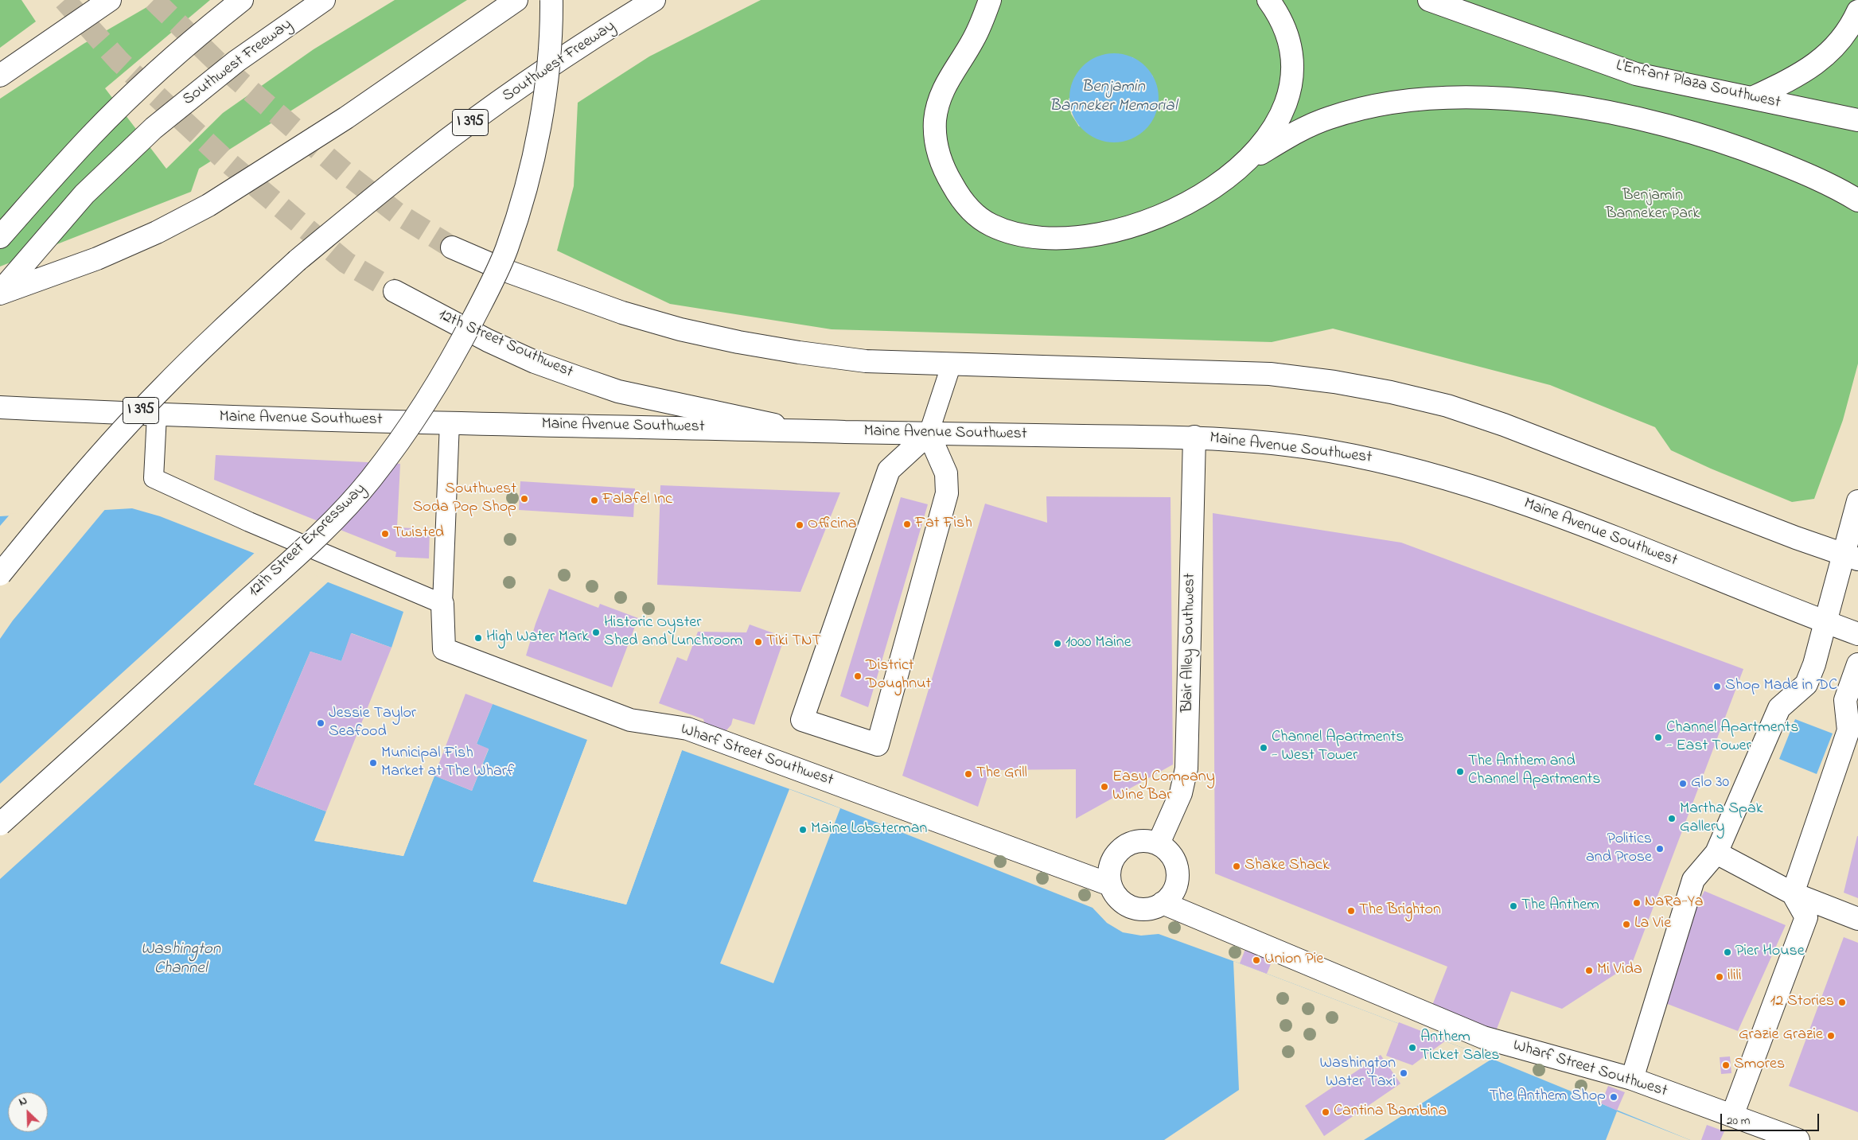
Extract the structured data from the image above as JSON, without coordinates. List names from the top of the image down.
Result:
{
  "streets": {
    "main road": [
      "Southwest Freeway",
      "L'Enfant Plaza Southwest",
      "I 395",
      "12th Street Southwest",
      "Maine Avenue Southwest",
      "12th Street Expressway",
      "Blair Alley Southwest",
      "Wharf Street Southwest"
    ]
  },
  "crossings": [
    ["12th Street Southwest", "Maine Avenue Southwest"],
    ["Maine Avenue Southwest", "Blair Alley Southwest"],
    ["Blair Alley Southwest", "Wharf Street Southwest"]
  ],
  "water": ["Benjamin Banneker Memorial", "Washington Channel"],
  "parks": ["Benjamin Banneker Park"],
  "places": [
    "Southwest Soda Pop Shop",
    "Falafel Inc",
    "Fat Fish",
    "Officina",
    "Twisted",
    "Historic Oyster Shed and Lunchroom",
    "High Water Mark",
    "Tiki TNT",
    "1000 Maine",
    "District Doughnut",
    "Shop Made in DC",
    "Jessie Taylor Seafood",
    "Channel Apartments - East Tower",
    "Channel Apartments - West Tower",
    "Municipal Fish Market at The Wharf",
    "The Anthem and Channel Apartments",
    "The Grill",
    "Glo 30",
    "Easy Company Wine Bar",
    "Martha Spak Gallery",
    "Maine Lobsterman",
    "Politics and Prose",
    "Shake Shack",
    "NaRa-Ya",
    "The Anthem",
    "The Brighton",
    "La Vie",
    "Pier House",
    "Union Pie",
    "Mi Vida",
    "ilili",
    "12 Stories",
    "Grazie Grazie",
    "Anthem Ticket Sales",
    "Smores",
    "Washington Water Taxi",
    "The Anthem Shop",
    "Cantina Bambina"
  ],
  "scale_bar": "20 m",
  "north": "top left"
}
